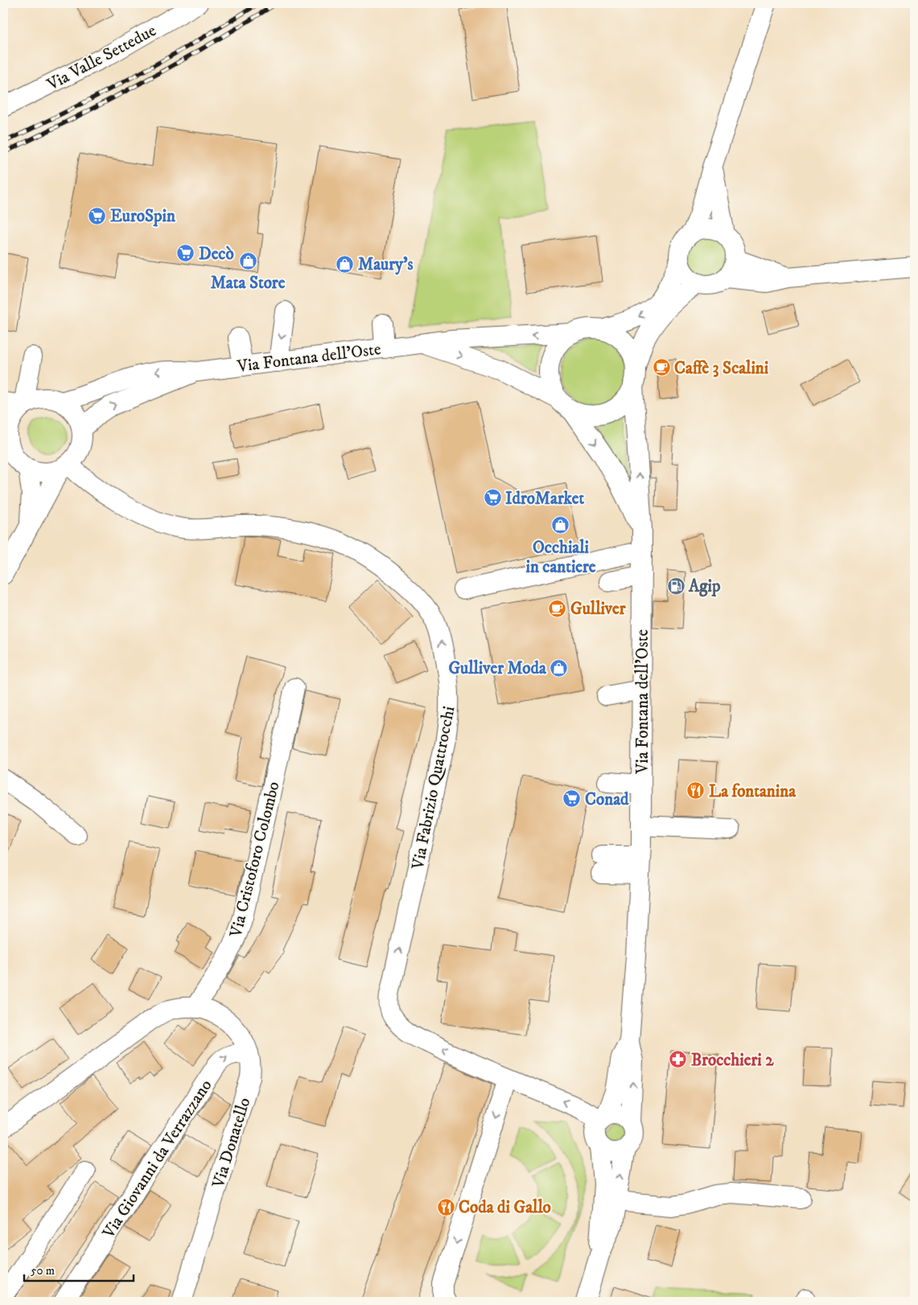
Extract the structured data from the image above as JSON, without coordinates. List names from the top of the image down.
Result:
{
  "streets": {
    "street": [
      "Via Valle Settedue",
      "Via Fontana dell'Oste",
      "Via Fabrizio Quattrocchi",
      "Via Cristoforo Colombo",
      "Via Donatello",
      "Via Giovanni da Verrazzano"
    ]
  },
  "crossings": [
    ["Via Fontana dell'Oste", "Via Fabrizio Quattrocchi"],
    ["Via Cristoforo Colombo", "Via Donatello"],
    ["Via Donatello", "Via Giovanni da Verrazzano"]
  ],
  "places": {
    "supermarket": [
      "EuroSpin",
      "Decò",
      "IdroMarket",
      "Conad"
    ],
    "shop": [
      "Mata Store",
      "Maury's",
      "Occhiali in cantiere",
      "Gulliver Moda"
    ],
    "cafe": ["Caffè 3 Scalini", "Gulliver"],
    "fuel station": ["Agip"],
    "restaurant": ["La fontanina", "Coda di Gallo"],
    "pharmacy": ["Brocchieri 2"]
  },
  "scale_bar": "50 m"
}
